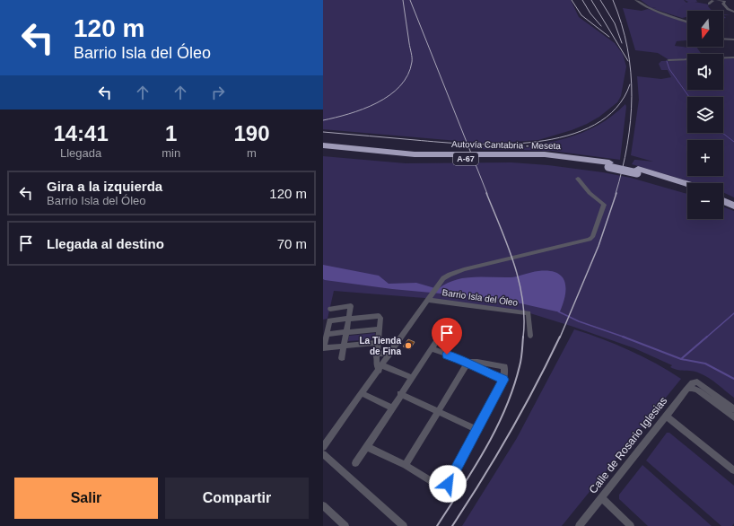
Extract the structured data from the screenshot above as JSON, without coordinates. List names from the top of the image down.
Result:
{
  "streets": {
    "highway": ["Autovía Cantabria - Meseta", "A-67"],
    "street": ["Barrio Isla del Óleo", "Calle de Rosario Iglesias"]
  },
  "places": ["La Tienda de Fina"],
  "north": "bottom",
  "page": {
    "turn": ["120 m", "Barrio Isla del Óleo"],
    "map_buttons": ["+", "−"],
    "eta": [
      "14:41",
      "Llegada",
      "1",
      "min",
      "190",
      "m"
    ],
    "list": [
      {
        "name": "Gira a la izquierda",
        "note": "Barrio Isla del Óleo",
        "value": "120 m"
      },
      {
        "name": "Llegada al destino",
        "value": "70 m"
      }
    ],
    "buttons": ["Salir", "Compartir"]
  }
}
